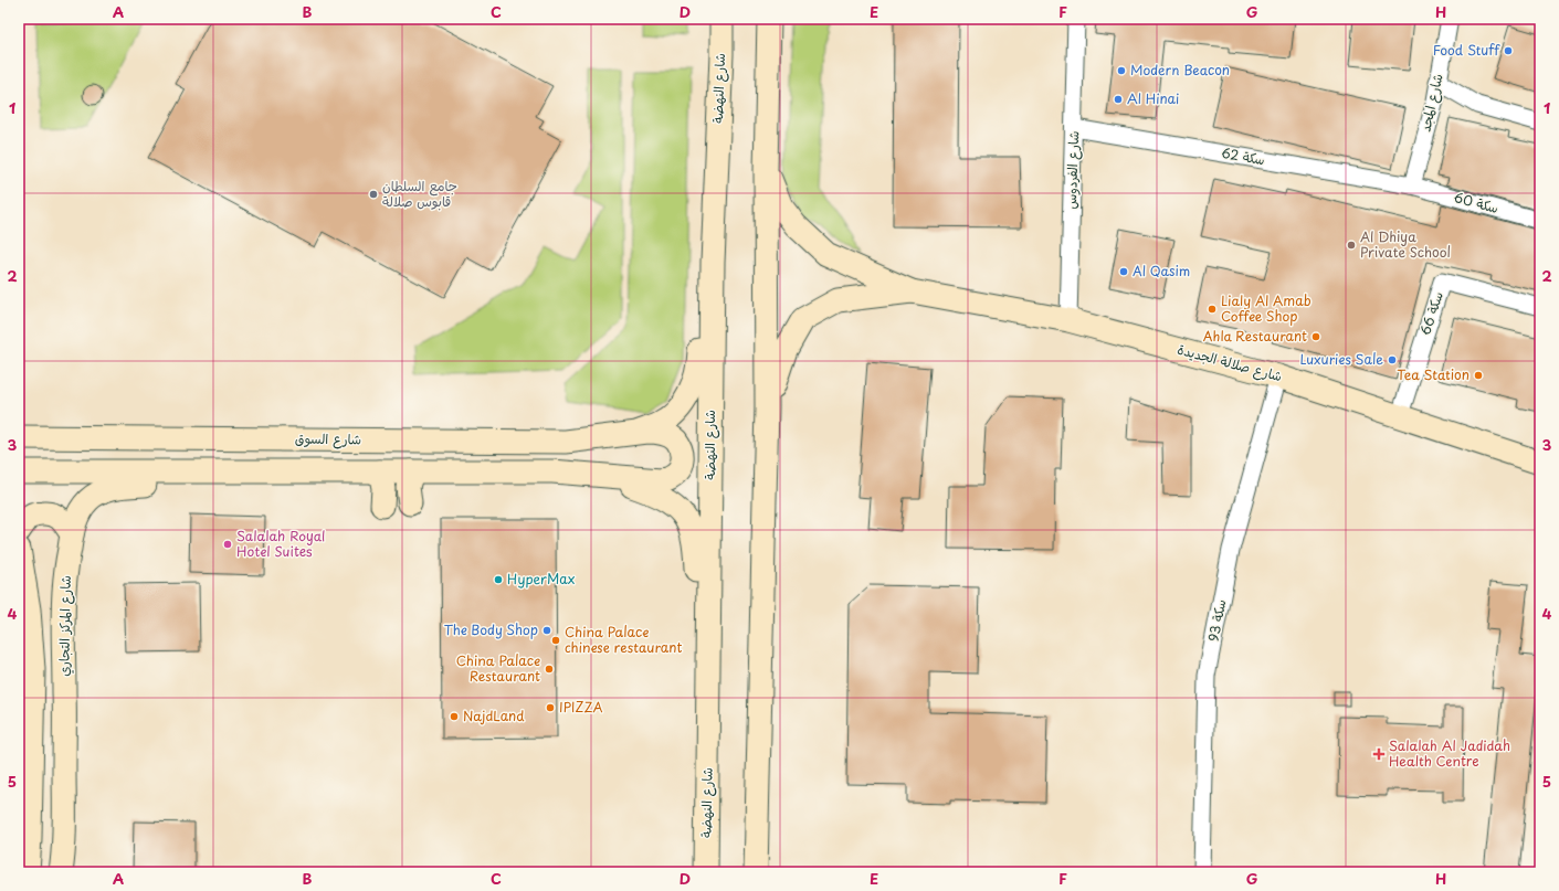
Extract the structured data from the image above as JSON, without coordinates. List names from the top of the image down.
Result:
{
  "streets": {
    "street": [
      "شارع النهضة",
      "شارع المجد",
      "سكة 62",
      "شارع الفردوس",
      "سكة 60",
      "سكة 66",
      "شارع صلالة الجديدة",
      "شارع السوق",
      "سكة 93",
      "شارع المركز التجاري"
    ]
  },
  "crossings": [
    ["شارع المجد", "سكة 62"],
    ["شارع المجد", "سكة 60"],
    ["سكة 62", "شارع الفردوس"],
    ["سكة 62", "سكة 60"],
    ["شارع الفردوس", "شارع صلالة الجديدة"],
    ["سكة 66", "شارع صلالة الجديدة"],
    ["شارع صلالة الجديدة", "سكة 93"]
  ],
  "places": {
    "other": [
      "Food Stuff",
      "Modern Beacon",
      "Al Hinai",
      "جامع السلطان قابوس صلالة",
      "Al Dhiya Private School",
      "Al Qasim",
      "Lialy Al Amab Coffee Shop",
      "Ahla Restaurant",
      "Luxuries Sale",
      "Tea Station",
      "Salalah Royal Hotel Suites",
      "HyperMax",
      "The Body Shop",
      "China Palace chinese restaurant",
      "China Palace Restaurant",
      "IPIZZA",
      "NajdLand"
    ],
    "health": ["Salalah Al Jadidah Health Centre"]
  },
  "grid": {
    "columns": [
      "A",
      "B",
      "C",
      "D",
      "E",
      "F",
      "G",
      "H"
    ],
    "rows": [
      "1",
      "2",
      "3",
      "4",
      "5"
    ]
  }
}
